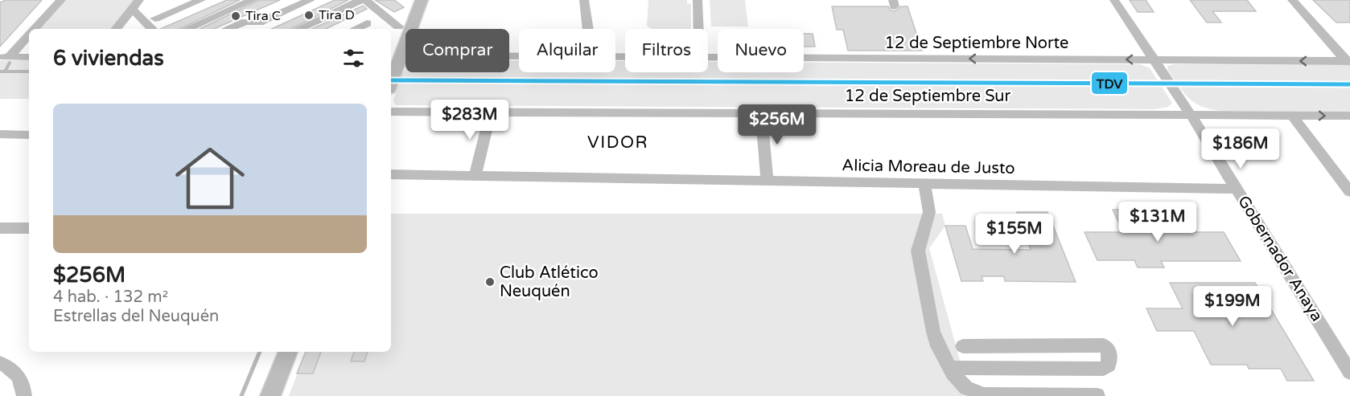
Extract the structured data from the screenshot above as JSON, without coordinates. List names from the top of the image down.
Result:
{
  "streets": {
    "street": [
      "12 de Septiembre Norte",
      "12 de Septiembre Sur",
      "Alicia Moreau de Justo",
      "Gobernador Anaya"
    ]
  },
  "crossings": [
    ["12 de Septiembre Norte", "Gobernador Anaya"],
    ["12 de Septiembre Sur", "Gobernador Anaya"],
    ["Alicia Moreau de Justo", "Gobernador Anaya"]
  ],
  "one_way": ["12 de Septiembre Norte"],
  "districts": ["VIDOR"],
  "places": ["Tira D", "Tira C", "Club Atlético Neuquén"],
  "lines": ["transit line TDV"],
  "page": {
    "chip": [
      "Comprar",
      "Alquilar",
      "Filtros",
      "Nuevo"
    ],
    "heading": "6 viviendas",
    "list": [
      {
        "name": "$256M",
        "note": "4 hab. · 132 m² · Estrellas del Neuquén"
      }
    ],
    "price": [
      "$283M",
      "$256M",
      "$186M",
      "$131M",
      "$155M",
      "$199M"
    ]
  }
}
